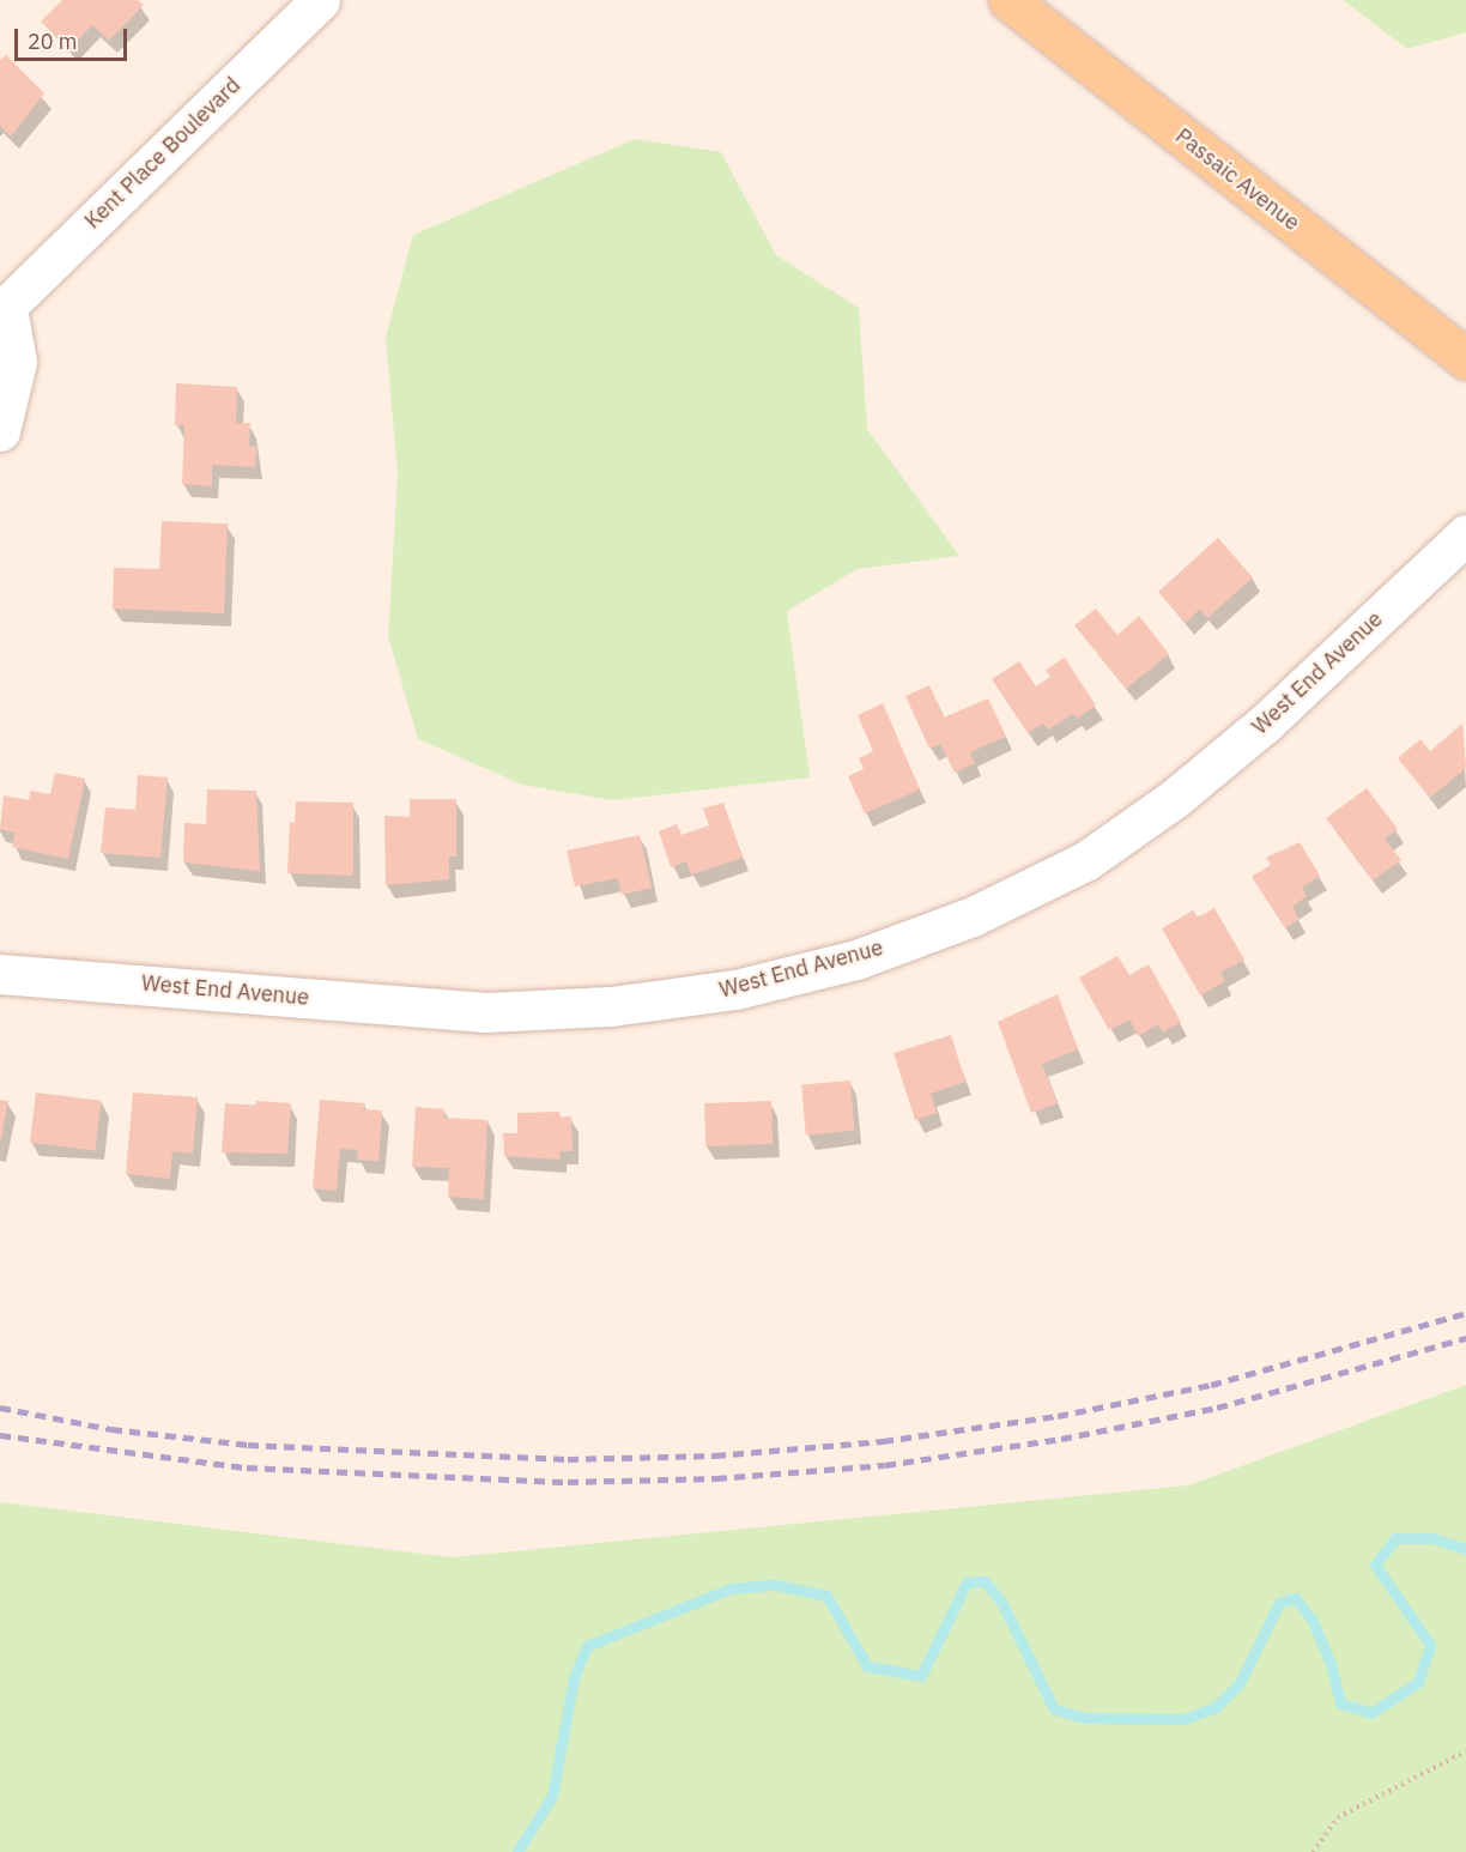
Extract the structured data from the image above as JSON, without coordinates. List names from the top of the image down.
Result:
{
  "streets": {
    "main road": ["Passaic Avenue"],
    "street": ["Kent Place Boulevard", "West End Avenue"]
  },
  "scale_bar": "20 m"
}
